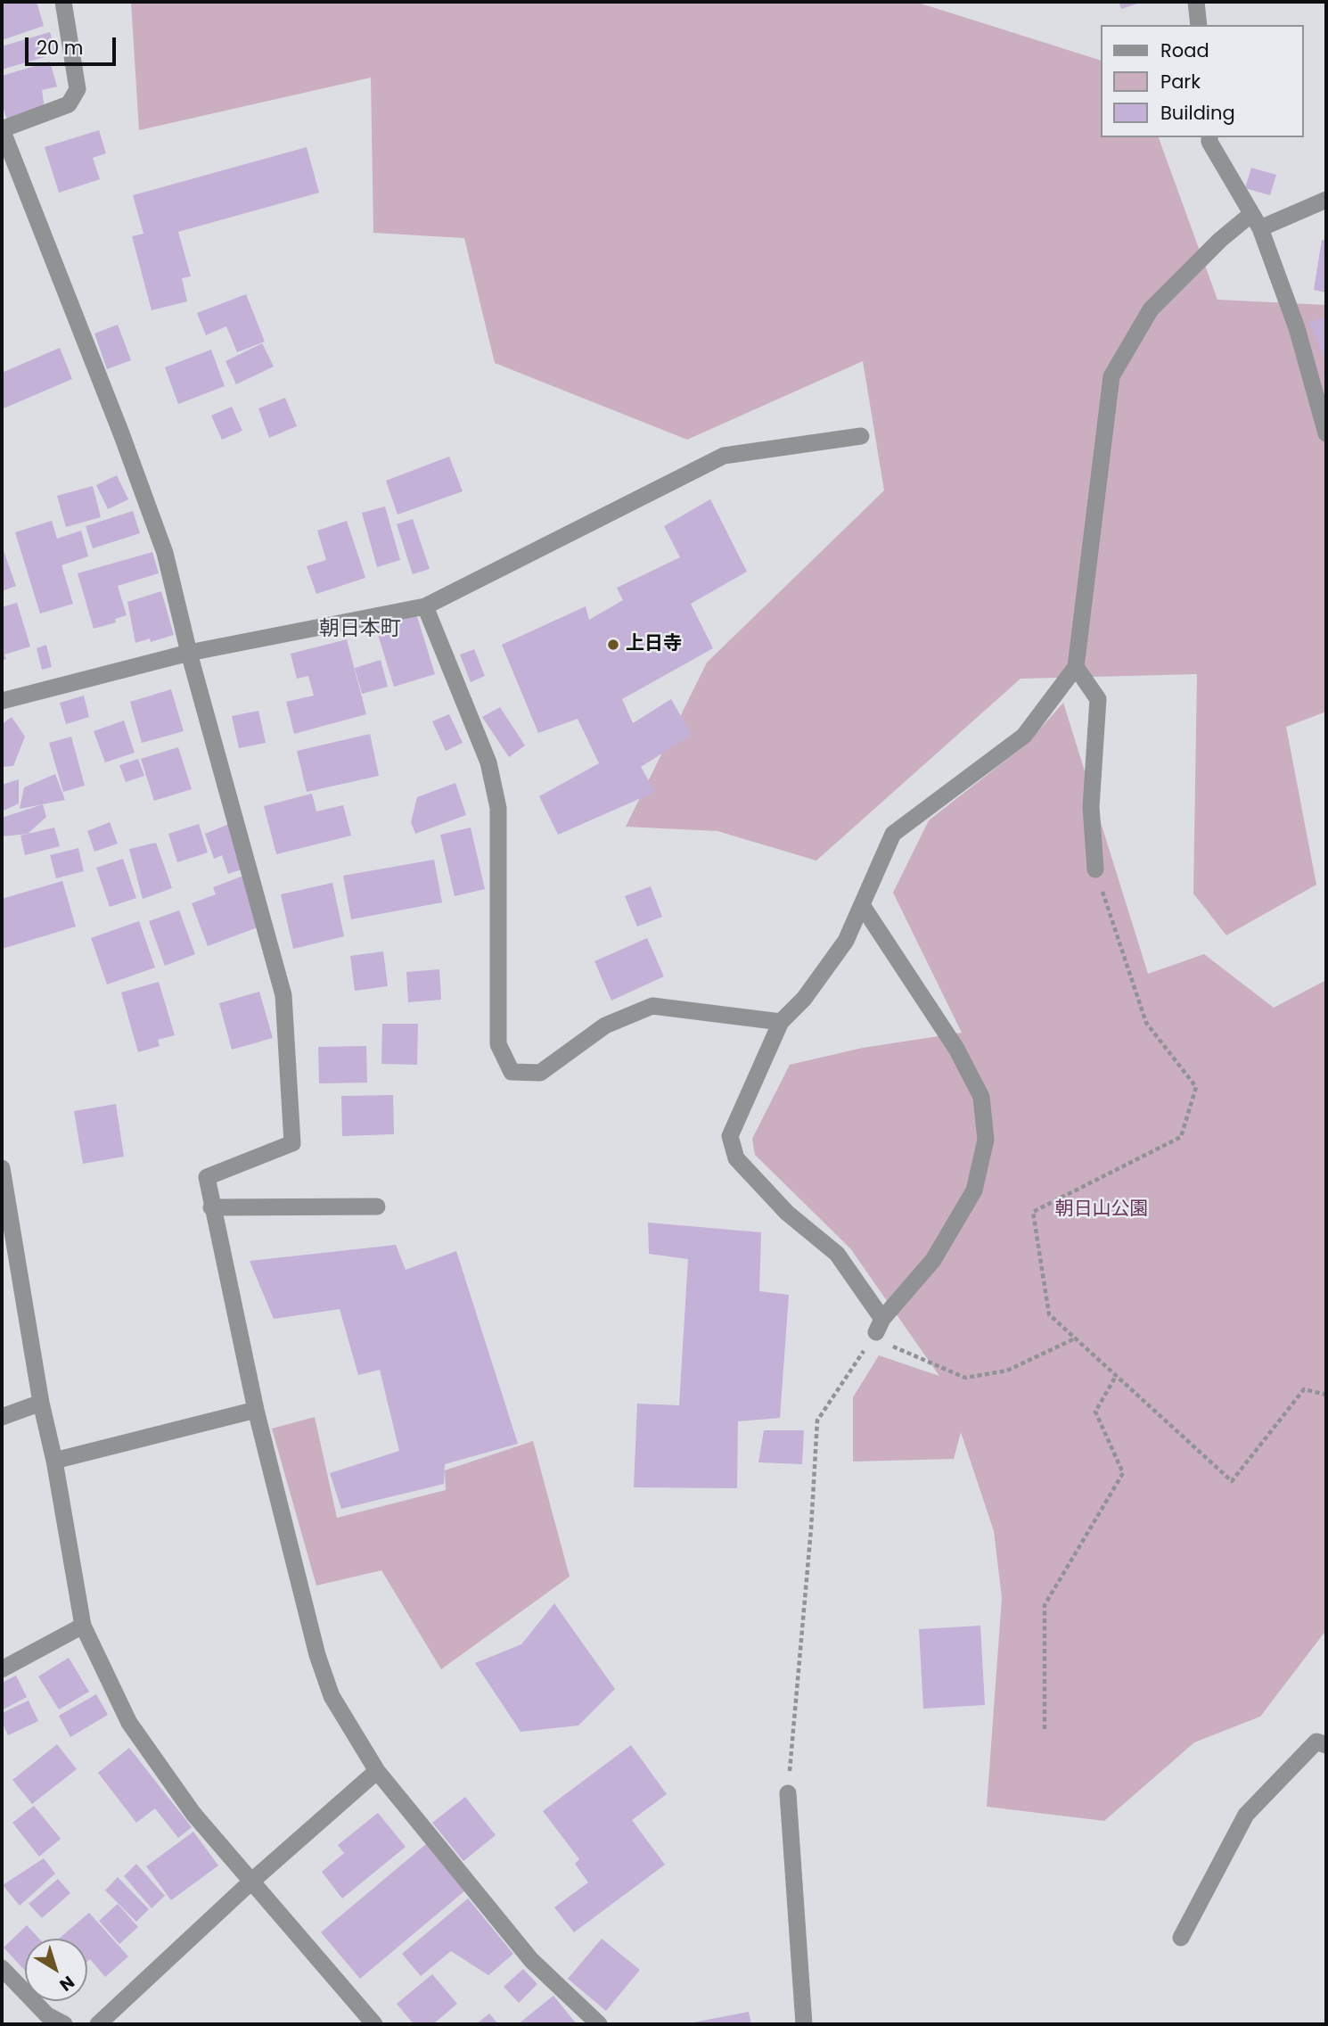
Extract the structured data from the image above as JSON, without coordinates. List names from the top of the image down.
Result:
{
  "districts": ["朝日本町"],
  "parks": ["朝日山公園"],
  "places": ["上日寺"],
  "legend": ["Road", "Park", "Building"],
  "scale_bar": "20 m",
  "north": "bottom right"
}
